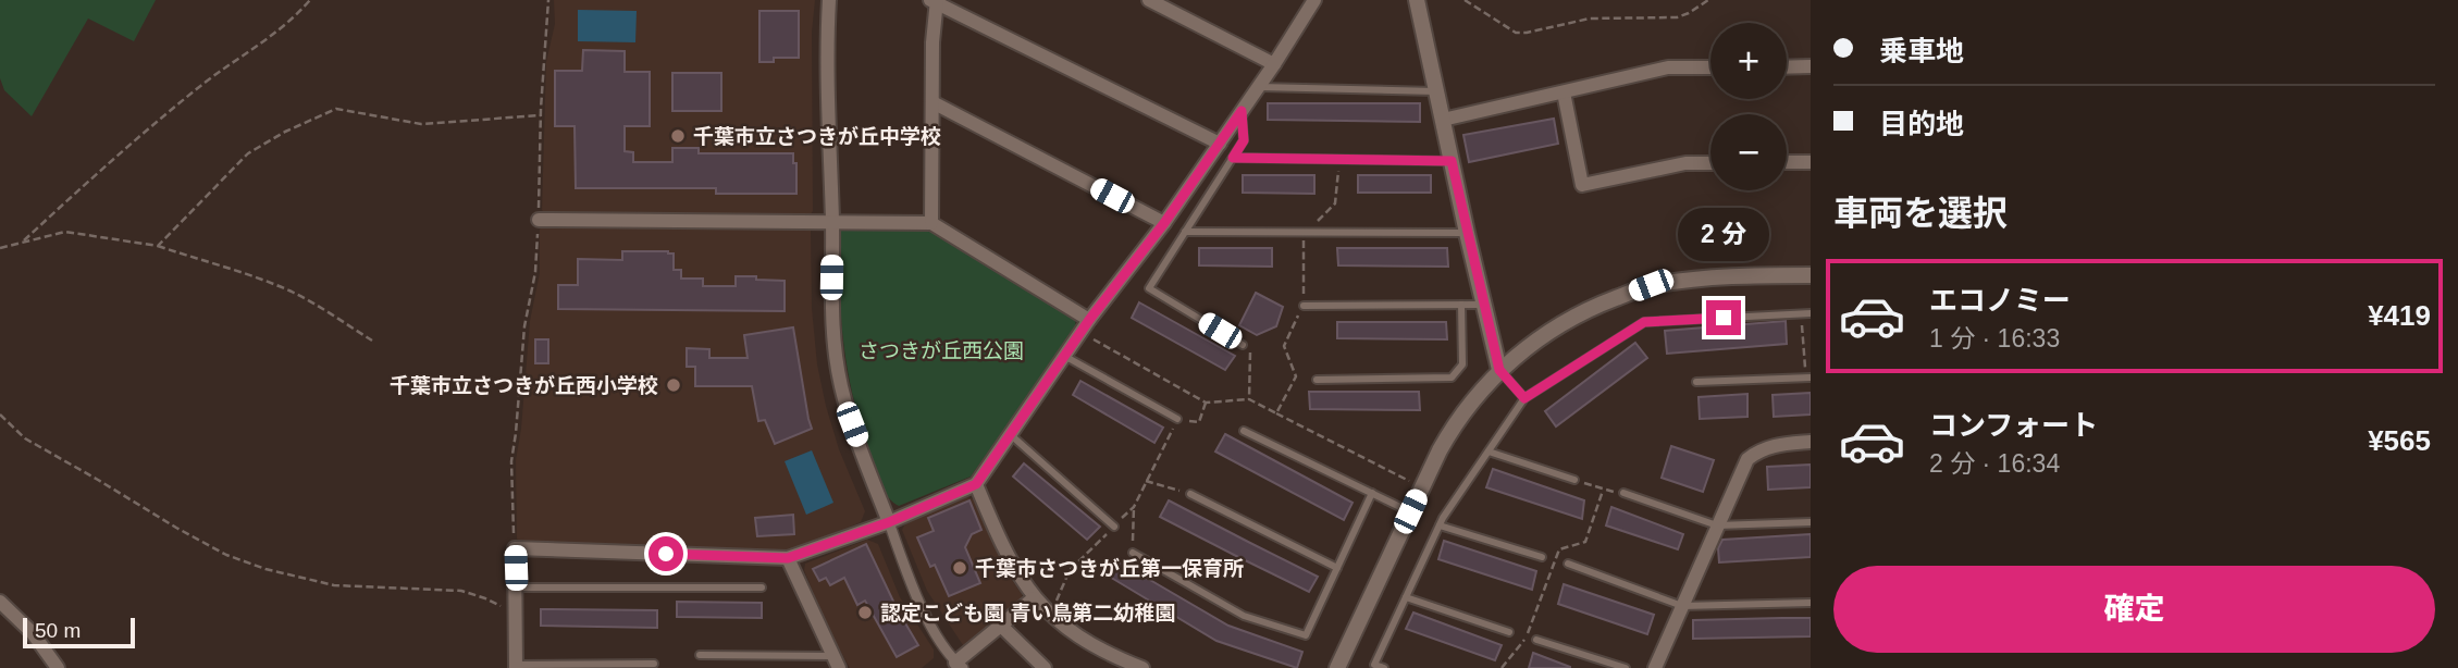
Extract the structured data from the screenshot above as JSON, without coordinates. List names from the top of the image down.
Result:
{
  "parks": ["さつきが丘西公園"],
  "places": [
    "千葉市立さつきが丘中学校",
    "千葉市立さつきが丘西小学校",
    "千葉市さつきが丘第一保育所",
    "認定こども園 青い鳥第二幼稚園"
  ],
  "scale_bar": "50 m",
  "page": {
    "banner": ["乗車地", "目的地"],
    "map_buttons": ["+", "−"],
    "heading": "車両を選択",
    "bubble": "2 分",
    "list": [
      {
        "name": "エコノミー",
        "note": "1 分 · 16:33",
        "value": "¥419"
      },
      {
        "name": "コンフォート",
        "note": "2 分 · 16:34",
        "value": "¥565"
      }
    ],
    "buttons": "確定",
    "scale": "50 m"
  }
}
